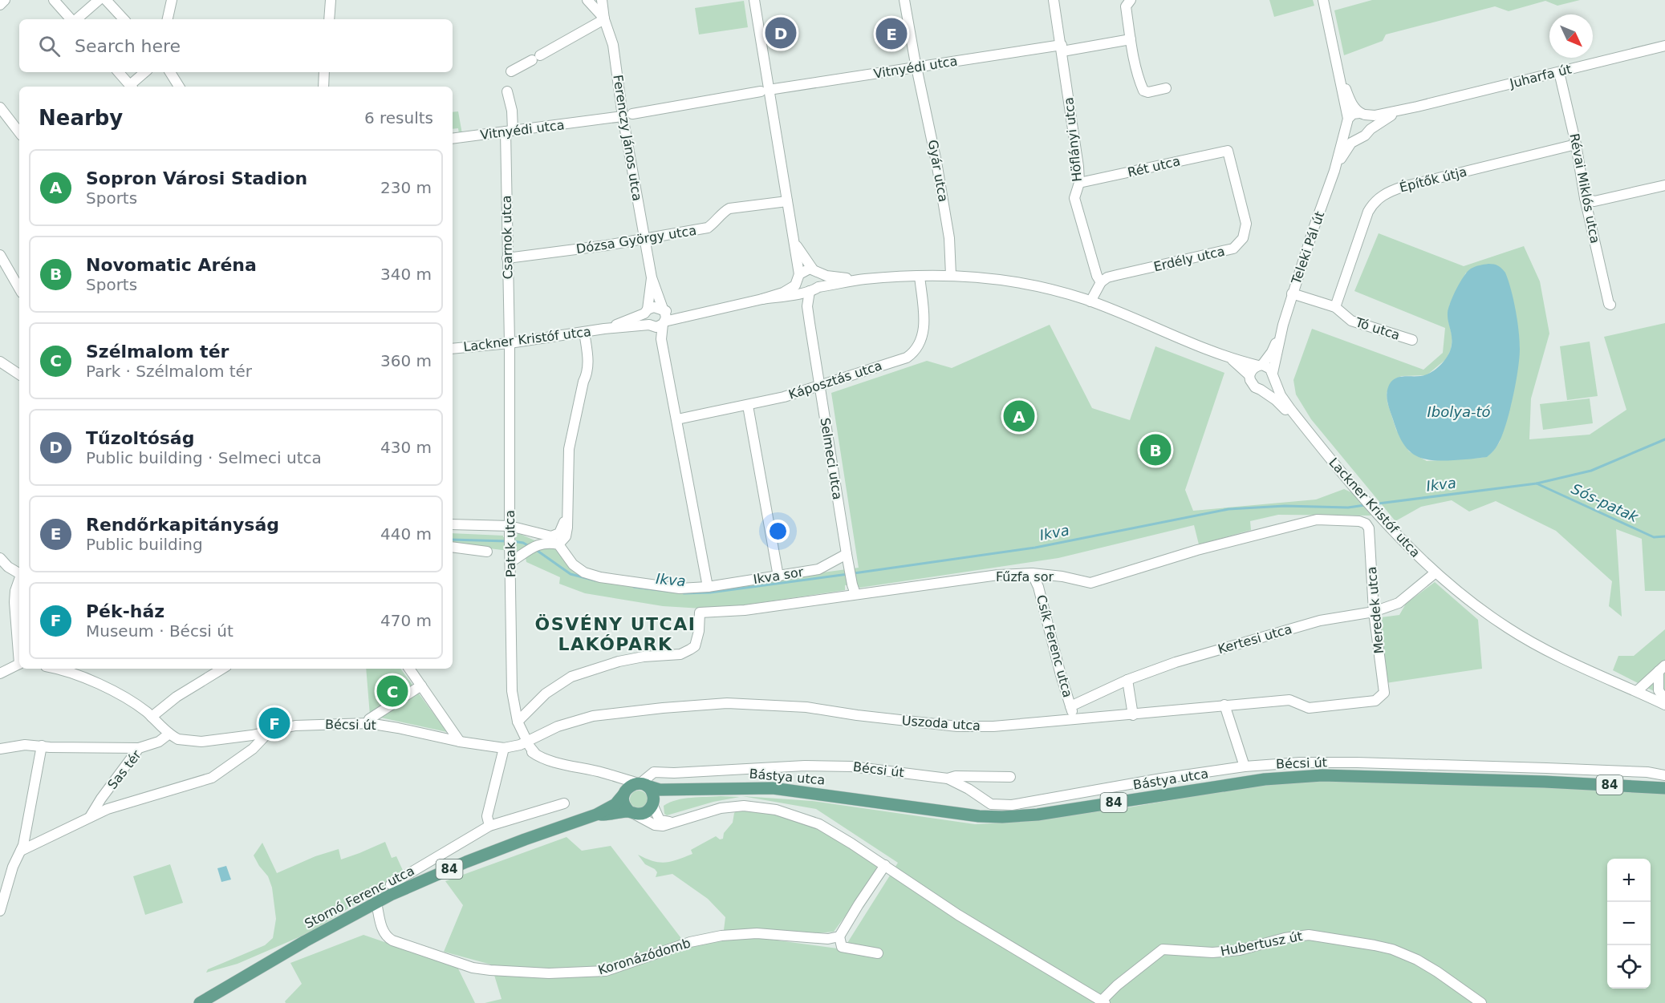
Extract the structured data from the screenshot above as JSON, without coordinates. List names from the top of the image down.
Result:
{
  "streets": {
    "main road": ["Bástya utca", "84", "Stornó Ferenc utca"],
    "street": [
      "Vitnyédi utca",
      "Juharfa út",
      "Ferenczy János utca",
      "Höflányi utca",
      "Rét utca",
      "Gyár utca",
      "Építők útja",
      "Révai Miklós utca",
      "Csarnok utca",
      "Dózsa György utca",
      "Teleki Pál út",
      "Erdély utca",
      "Tó utca",
      "Lackner Kristóf utca",
      "Káposztás utca",
      "Selmeci utca",
      "Patak utca",
      "Ikva sor",
      "Fűzfa sor",
      "Meredek utca",
      "Kertesi utca",
      "Csík Ferenc utca",
      "Uszoda utca",
      "Bécsi út",
      "Sas tér",
      "Hubertusz út",
      "Koronázódomb"
    ]
  },
  "crossings": [
    ["Vitnyédi utca", "Ferenczy János utca"],
    ["Vitnyédi utca", "Höflányi utca"],
    ["Vitnyédi utca", "Gyár utca"],
    ["Vitnyédi utca", "Csarnok utca"],
    ["Vitnyédi utca", "Selmeci utca"],
    ["Juharfa út", "Révai Miklós utca"],
    ["Juharfa út", "Teleki Pál út"],
    ["Ferenczy János utca", "Dózsa György utca"],
    ["Ferenczy János utca", "Lackner Kristóf utca"],
    ["Höflányi utca", "Rét utca"],
    ["Höflányi utca", "Erdély utca"],
    ["Rét utca", "Erdély utca"],
    ["Gyár utca", "Lackner Kristóf utca"],
    ["Építők útja", "Révai Miklós utca"],
    ["Építők útja", "Tó utca"],
    ["Csarnok utca", "Dózsa György utca"],
    ["Csarnok utca", "Lackner Kristóf utca"],
    ["Csarnok utca", "Patak utca"],
    ["Dózsa György utca", "Selmeci utca"],
    ["Teleki Pál út", "Tó utca"],
    ["Lackner Kristóf utca", "Káposztás utca"],
    ["Lackner Kristóf utca", "Selmeci utca"],
    ["Lackner Kristóf utca", "Patak utca"],
    ["Lackner Kristóf utca", "Kertesi utca"],
    ["Káposztás utca", "Selmeci utca"],
    ["Selmeci utca", "Ikva sor"],
    ["Selmeci utca", "Fűzfa sor"],
    ["Patak utca", "Fűzfa sor"],
    ["Patak utca", "Uszoda utca"],
    ["Patak utca", "Bécsi út"],
    ["Fűzfa sor", "Meredek utca"],
    ["Fűzfa sor", "Csík Ferenc utca"],
    ["Meredek utca", "Kertesi utca"],
    ["Meredek utca", "Uszoda utca"],
    ["Kertesi utca", "Csík Ferenc utca"],
    ["Csík Ferenc utca", "Uszoda utca"],
    ["Uszoda utca", "Bécsi út"],
    ["Bécsi út", "Sas tér"],
    ["Bécsi út", "Bástya utca"],
    ["Bécsi út", "84"],
    ["Bécsi út", "Stornó Ferenc utca"],
    ["Bástya utca", "84"],
    ["Bástya utca", "Stornó Ferenc utca"],
    ["84", "Stornó Ferenc utca"],
    ["Stornó Ferenc utca", "Koronázódomb"]
  ],
  "districts": ["ÖSVÉNY UTCAI LAKÓPARK"],
  "water": ["Ibolya-tó", "Ikva", "Sós-patak"],
  "north": "bottom right",
  "page": {
    "pins": [
      "D",
      "E",
      "A",
      "B",
      "C",
      "F"
    ],
    "search": "Search here",
    "heading": ["Nearby", "6 results"],
    "list": [
      {
        "mark": "A",
        "name": "Sopron Városi Stadion",
        "note": "Sports",
        "value": "230 m"
      },
      {
        "mark": "B",
        "name": "Novomatic Aréna",
        "note": "Sports",
        "value": "340 m"
      },
      {
        "mark": "C",
        "name": "Szélmalom tér",
        "note": "Park · Szélmalom tér",
        "value": "360 m"
      },
      {
        "mark": "D",
        "name": "Tűzoltóság",
        "note": "Public building · Selmeci utca",
        "value": "430 m"
      },
      {
        "mark": "E",
        "name": "Rendőrkapitányság",
        "note": "Public building",
        "value": "440 m"
      },
      {
        "mark": "F",
        "name": "Pék-ház",
        "note": "Museum · Bécsi út",
        "value": "470 m"
      }
    ],
    "map_buttons": ["+", "−"]
  }
}
